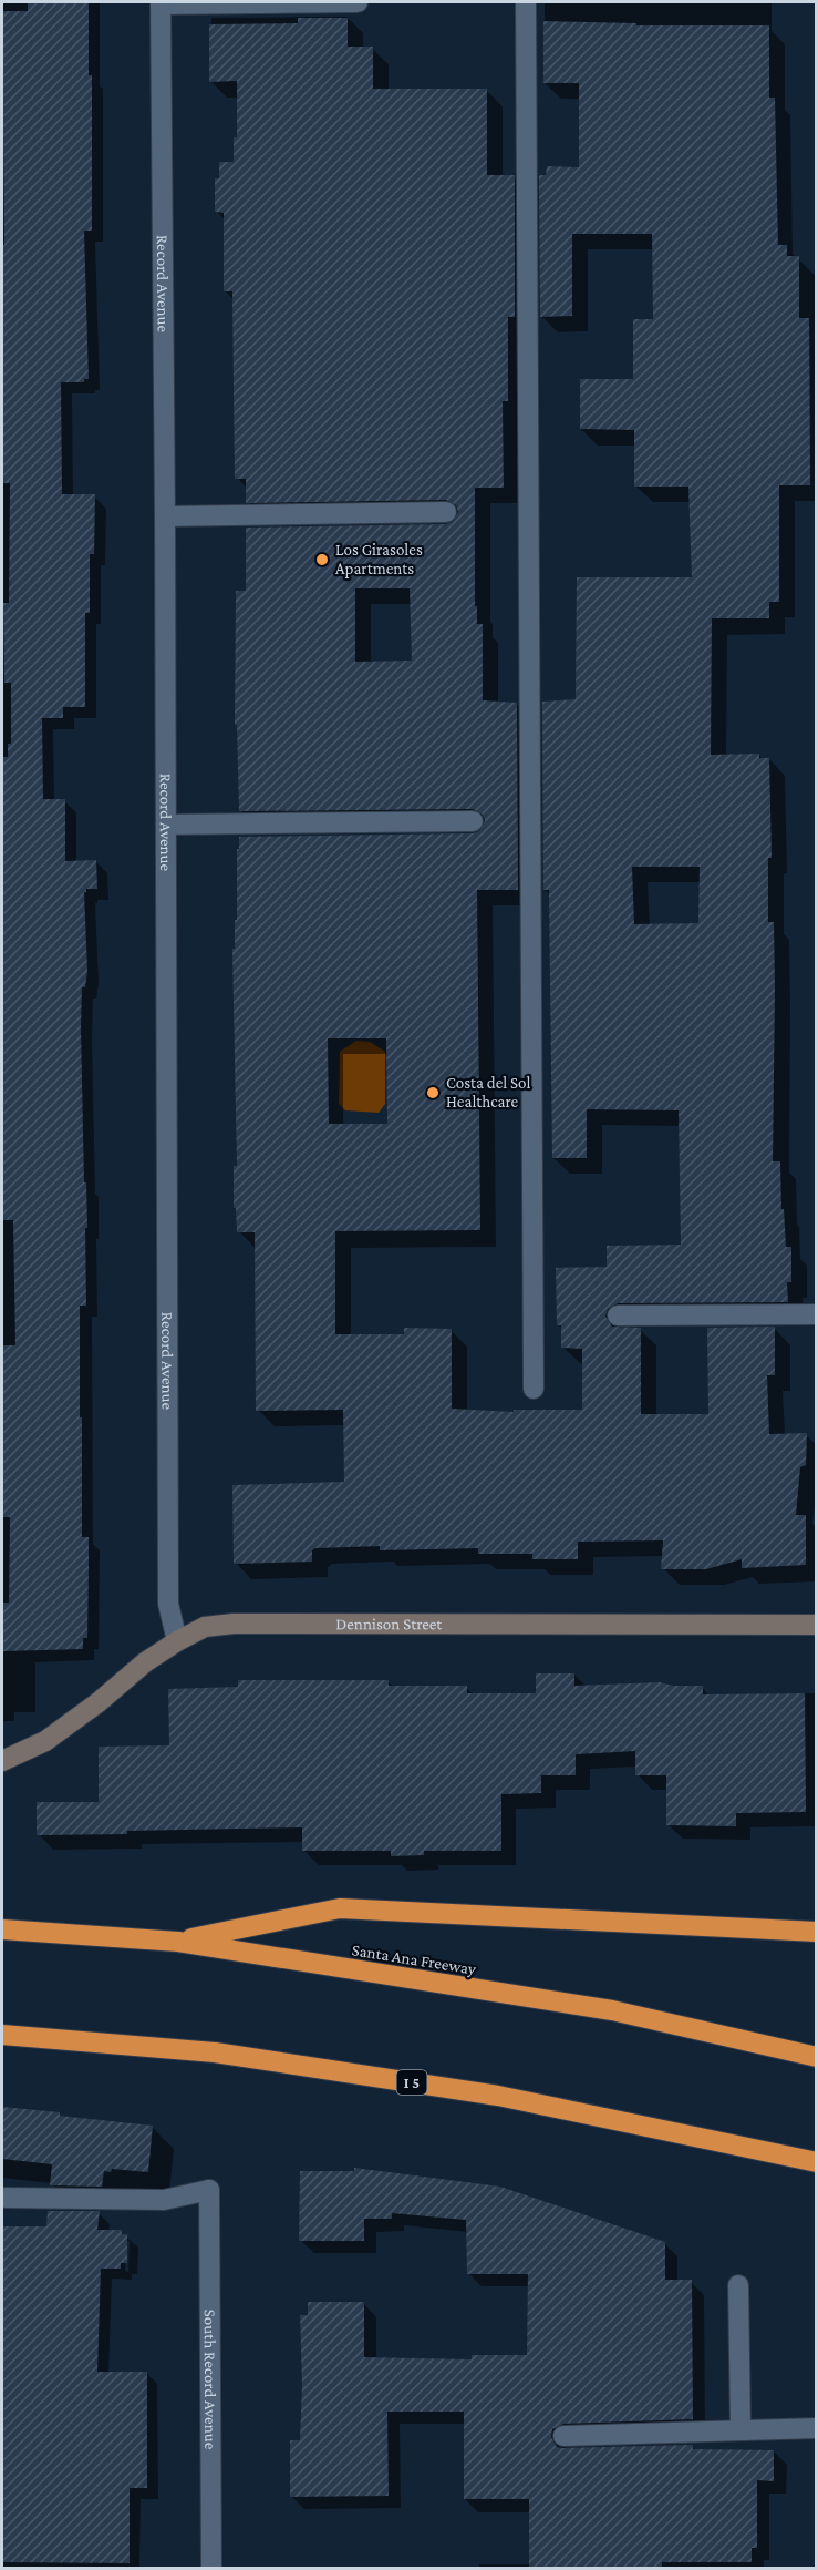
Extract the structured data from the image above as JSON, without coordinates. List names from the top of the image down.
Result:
{
  "streets": {
    "highway": ["Santa Ana Freeway", "I 5"],
    "street": ["Record Avenue", "Dennison Street", "South Record Avenue"]
  },
  "crossings": [
    ["Record Avenue", "Dennison Street"]
  ],
  "places": ["Los Girasoles Apartments", "Costa del Sol Healthcare"]
}
